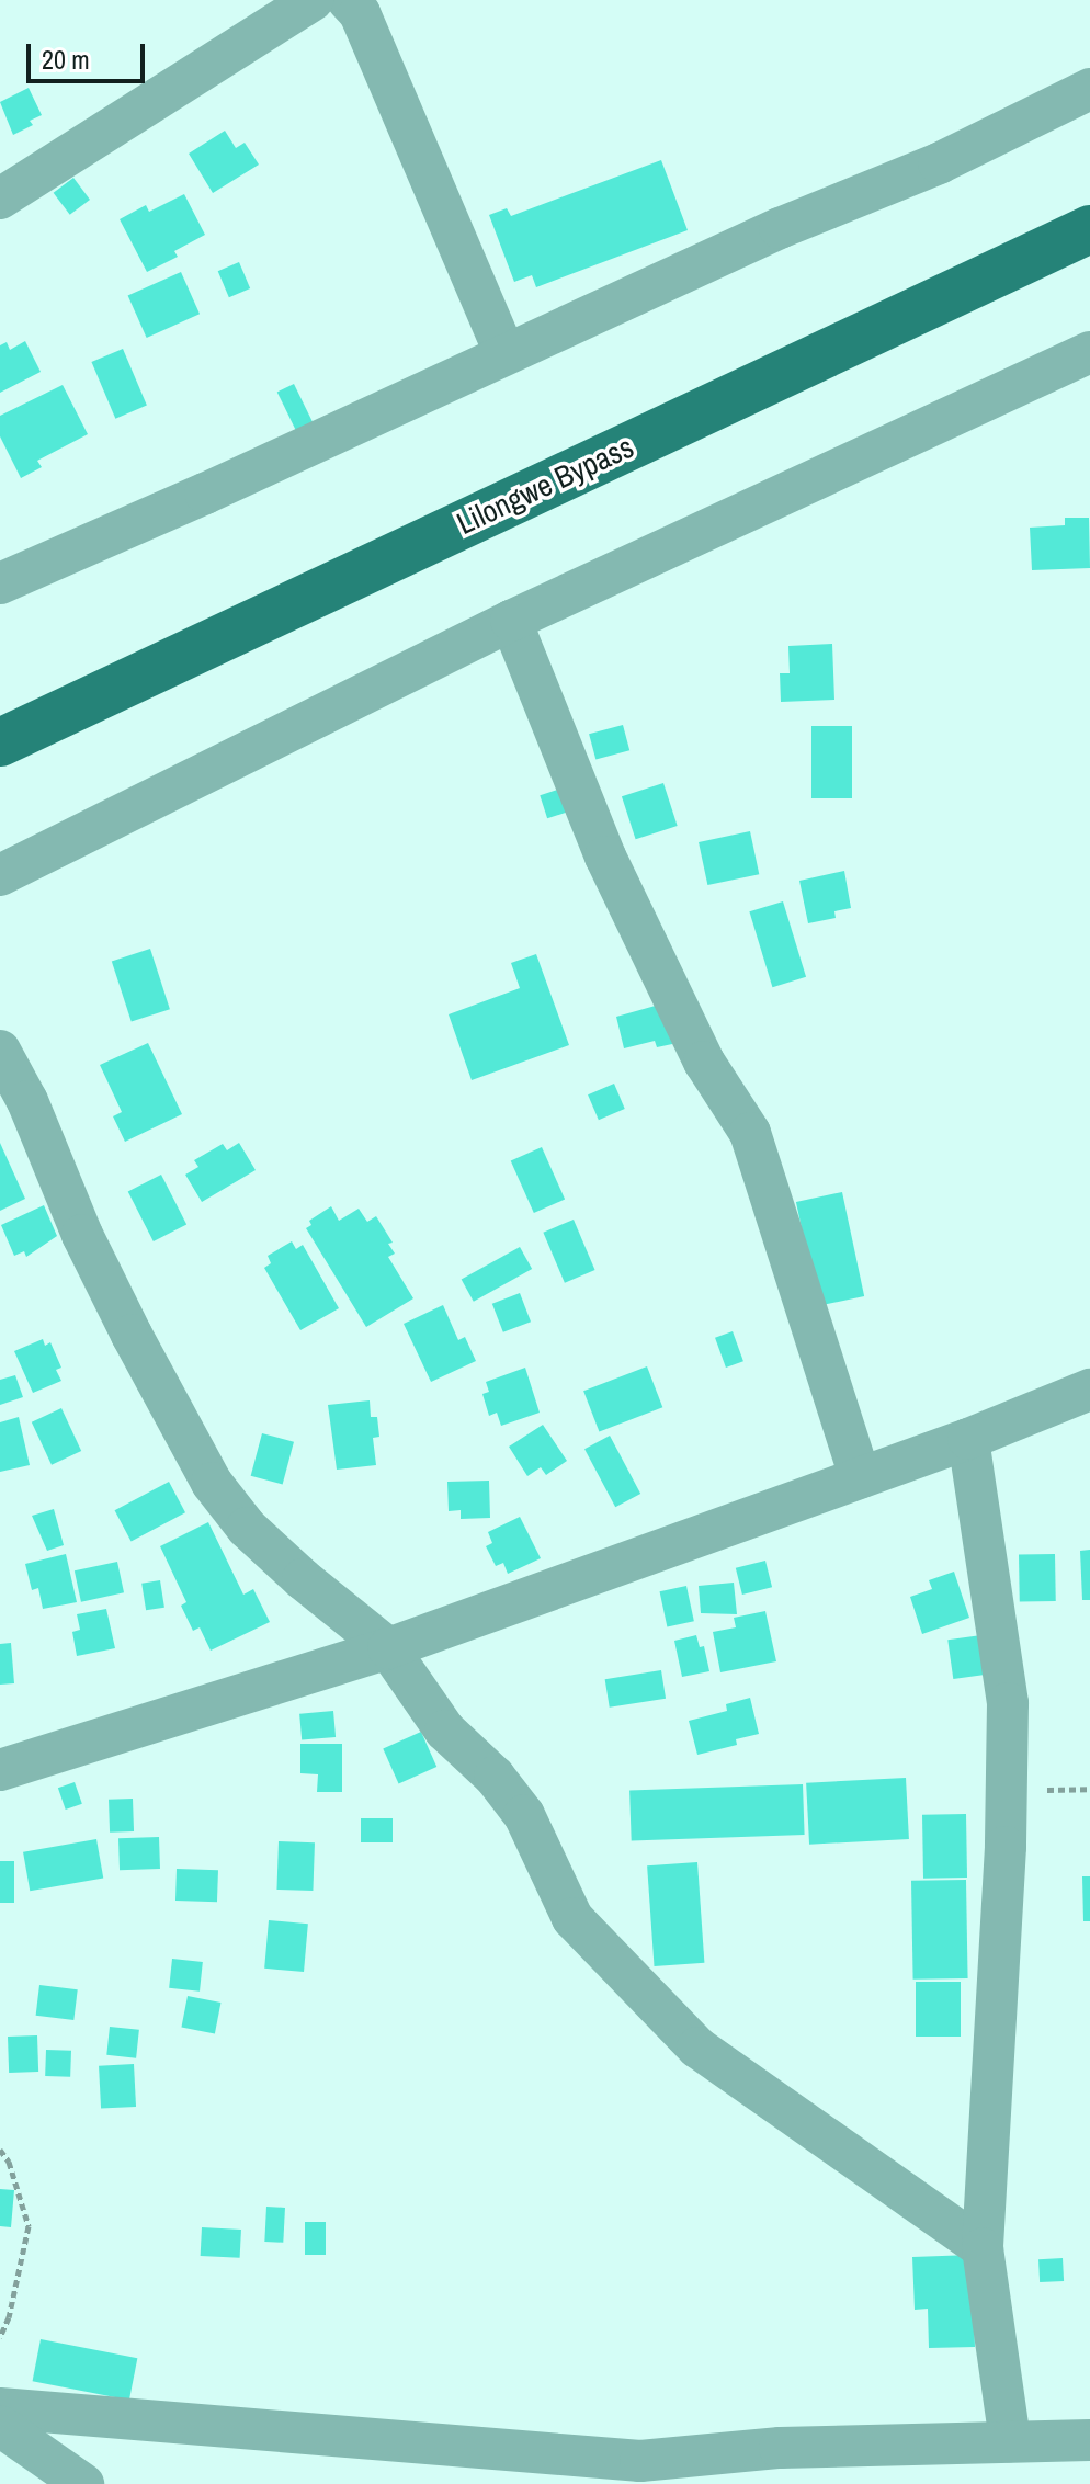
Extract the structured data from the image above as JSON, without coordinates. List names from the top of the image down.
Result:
{
  "streets": {
    "main road": ["Lilongwe Bypass"]
  },
  "scale_bar": "20 m"
}
